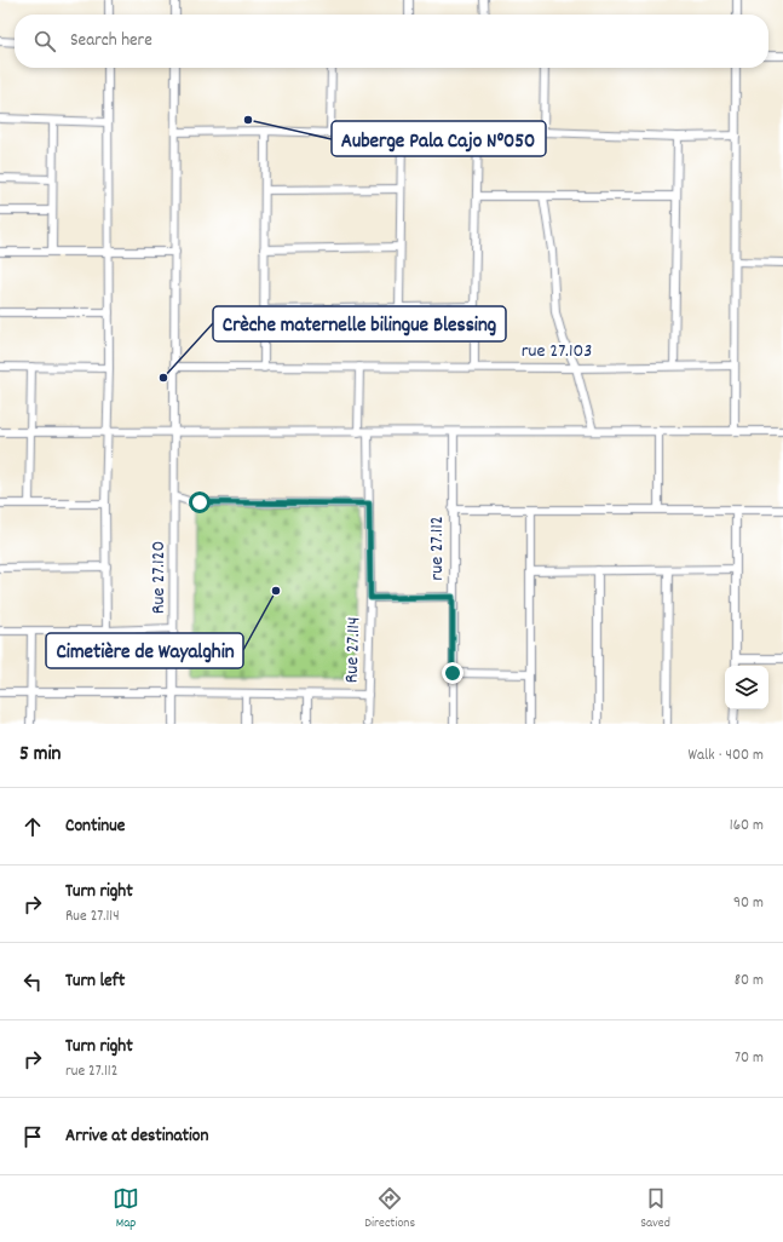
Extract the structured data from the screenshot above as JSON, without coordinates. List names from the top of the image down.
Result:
{
  "streets": {
    "street": [
      "rue 27.103",
      "rue 27.112",
      "Rue 27.120",
      "Rue 27.114"
    ]
  },
  "crossings": [
    ["rue 27.103", "Rue 27.120"]
  ],
  "places": ["Auberge Pala Cajo N°050", "Crèche maternelle bilingue Blessing", "Cimetière de Wayalghin"],
  "page": {
    "search": "Search here",
    "heading": ["5 min", "Walk · 400 m"],
    "list": [
      ["Continue", "160 m"],
      ["Turn right", "Rue 27.114", "90 m"],
      ["Turn left", "80 m"],
      ["Turn right", "rue 27.112", "70 m"],
      "Arrive at destination"
    ],
    "nav": ["Map", "Directions", "Saved"]
  }
}
